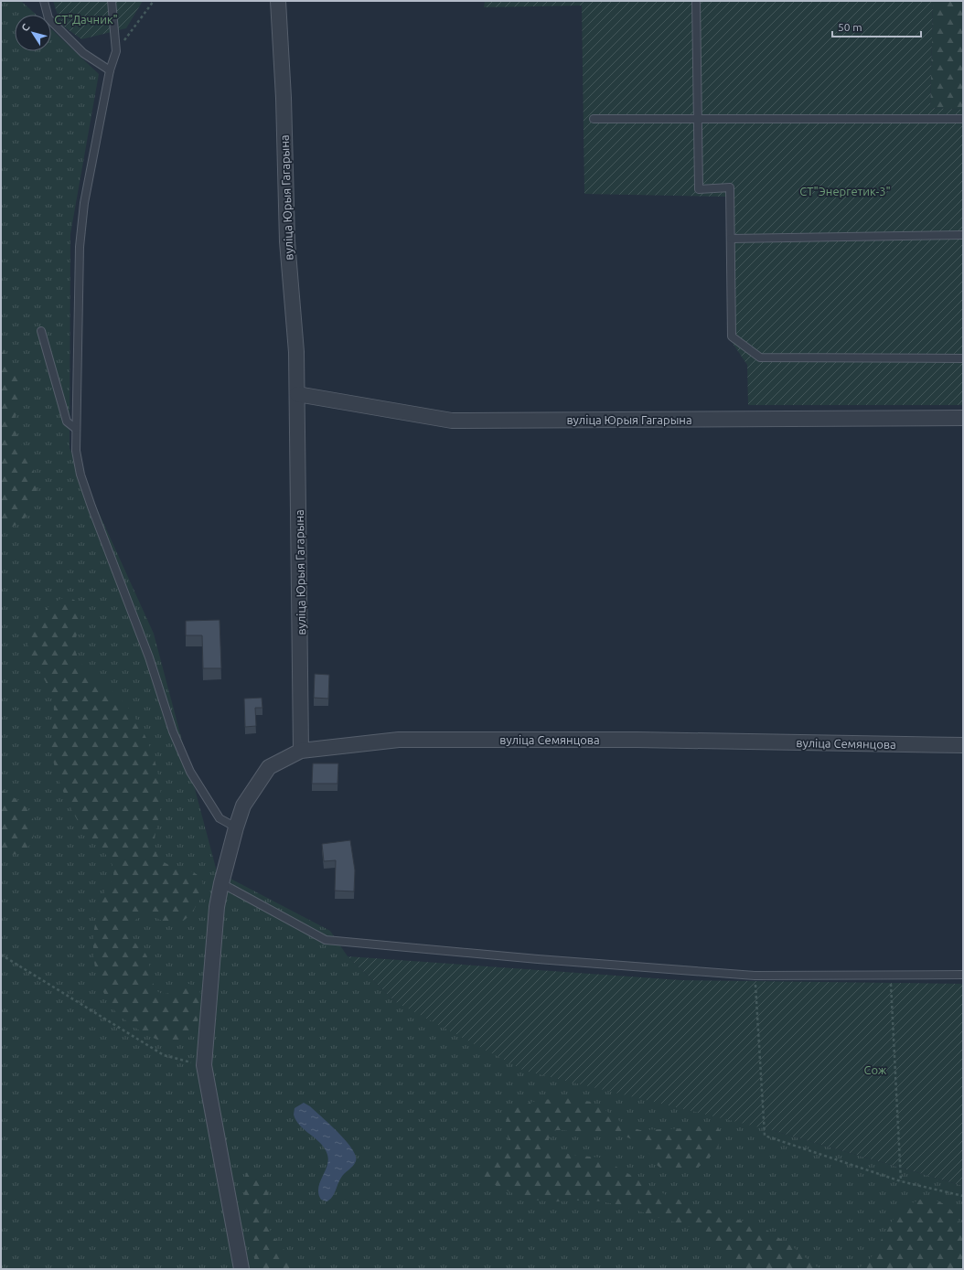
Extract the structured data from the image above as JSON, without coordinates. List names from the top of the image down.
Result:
{
  "streets": {
    "street": ["вуліца Юрыя Гагарына", "вуліца Семянцова"]
  },
  "crossings": [
    ["вуліца Юрыя Гагарына", "вуліца Семянцова"]
  ],
  "parks": ["СТ\"Дачник\"", "СТ\"Энергетик-3\"", "Сож"],
  "scale_bar": "50 m",
  "north": "top left"
}
